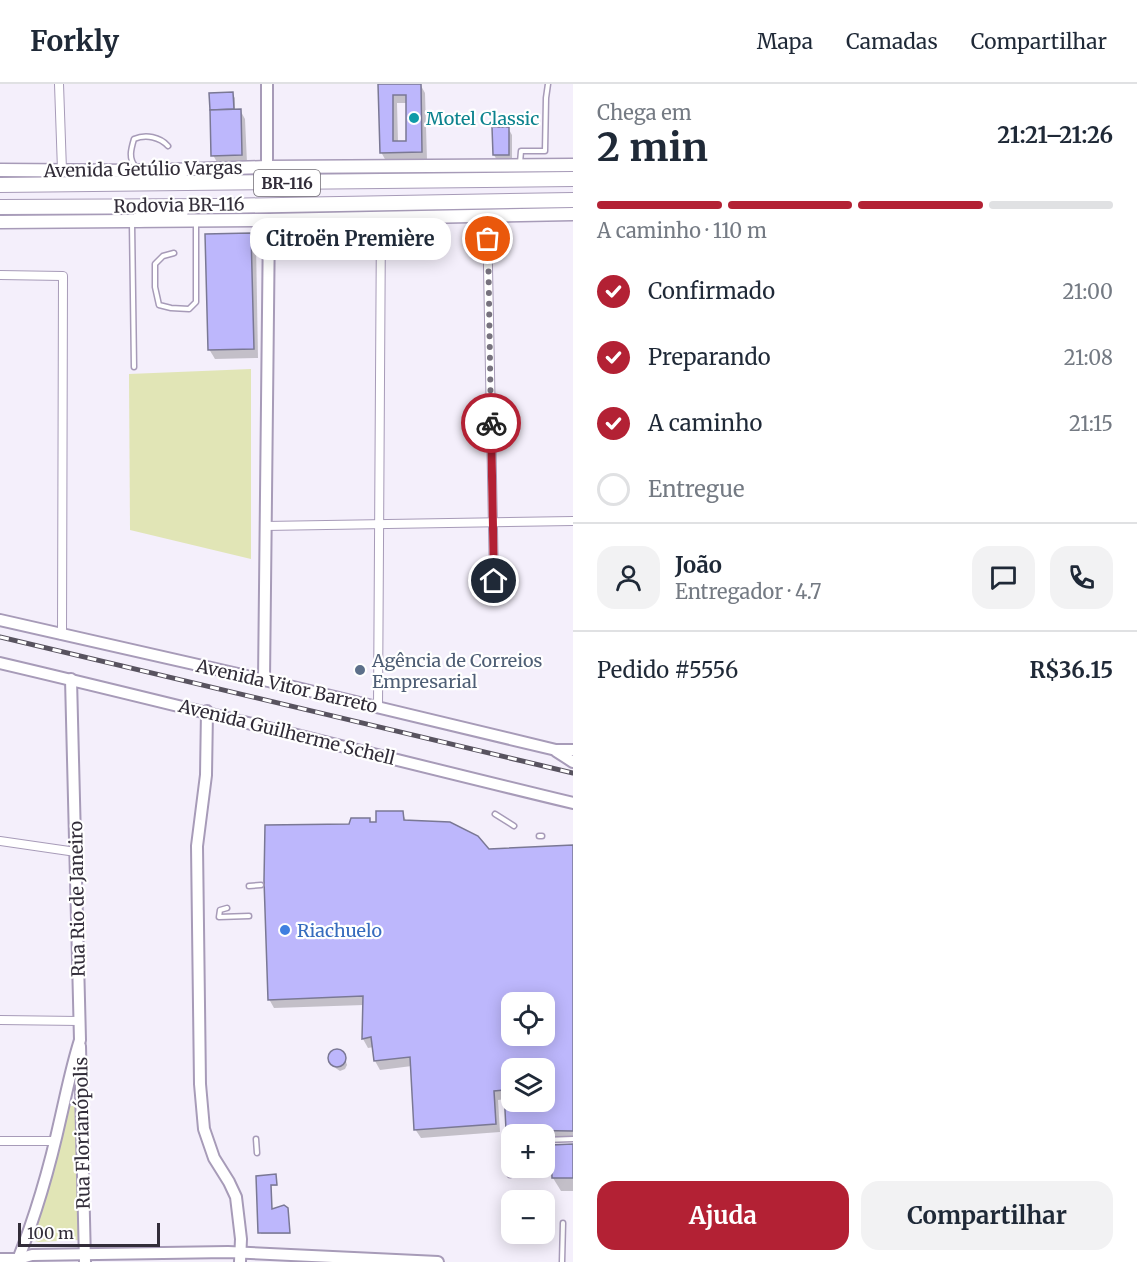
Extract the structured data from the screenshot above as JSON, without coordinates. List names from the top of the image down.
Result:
{
  "streets": {
    "highway": ["BR-116", "Rodovia BR-116"],
    "main road": [
      "Avenida Getúlio Vargas",
      "Avenida Vitor Barreto",
      "Avenida Guilherme Schell",
      "Rua Rio de Janeiro",
      "Rua Florianópolis"
    ]
  },
  "crossings": [
    ["Avenida Getúlio Vargas", "BR-116"],
    ["BR-116", "Rodovia BR-116"],
    ["Avenida Guilherme Schell", "Rua Rio de Janeiro"],
    ["Rua Rio de Janeiro", "Rua Florianópolis"]
  ],
  "places": [
    "Motel Classic",
    "Citroën Première",
    "Agência de Correios Empresarial",
    "Riachuelo"
  ],
  "scale_bar": "100 m",
  "page": {
    "header": "Forkly",
    "nav": ["Mapa", "Camadas", "Compartilhar"],
    "heading": ["2 min", "Chega em", "21:21–21:26"],
    "panel": [
      "João",
      "Entregador · 4.7",
      "Pedido #5556",
      "R$36.15"
    ],
    "bar": "A caminho · 110 m",
    "bubble": "Citroën Première",
    "list": [
      ["Confirmado", "21:00"],
      ["Preparando", "21:08"],
      ["A caminho", "21:15"],
      "Entregue"
    ],
    "map_buttons": ["+", "−"],
    "buttons": ["Ajuda", "Compartilhar"],
    "scale": "100 m"
  }
}
